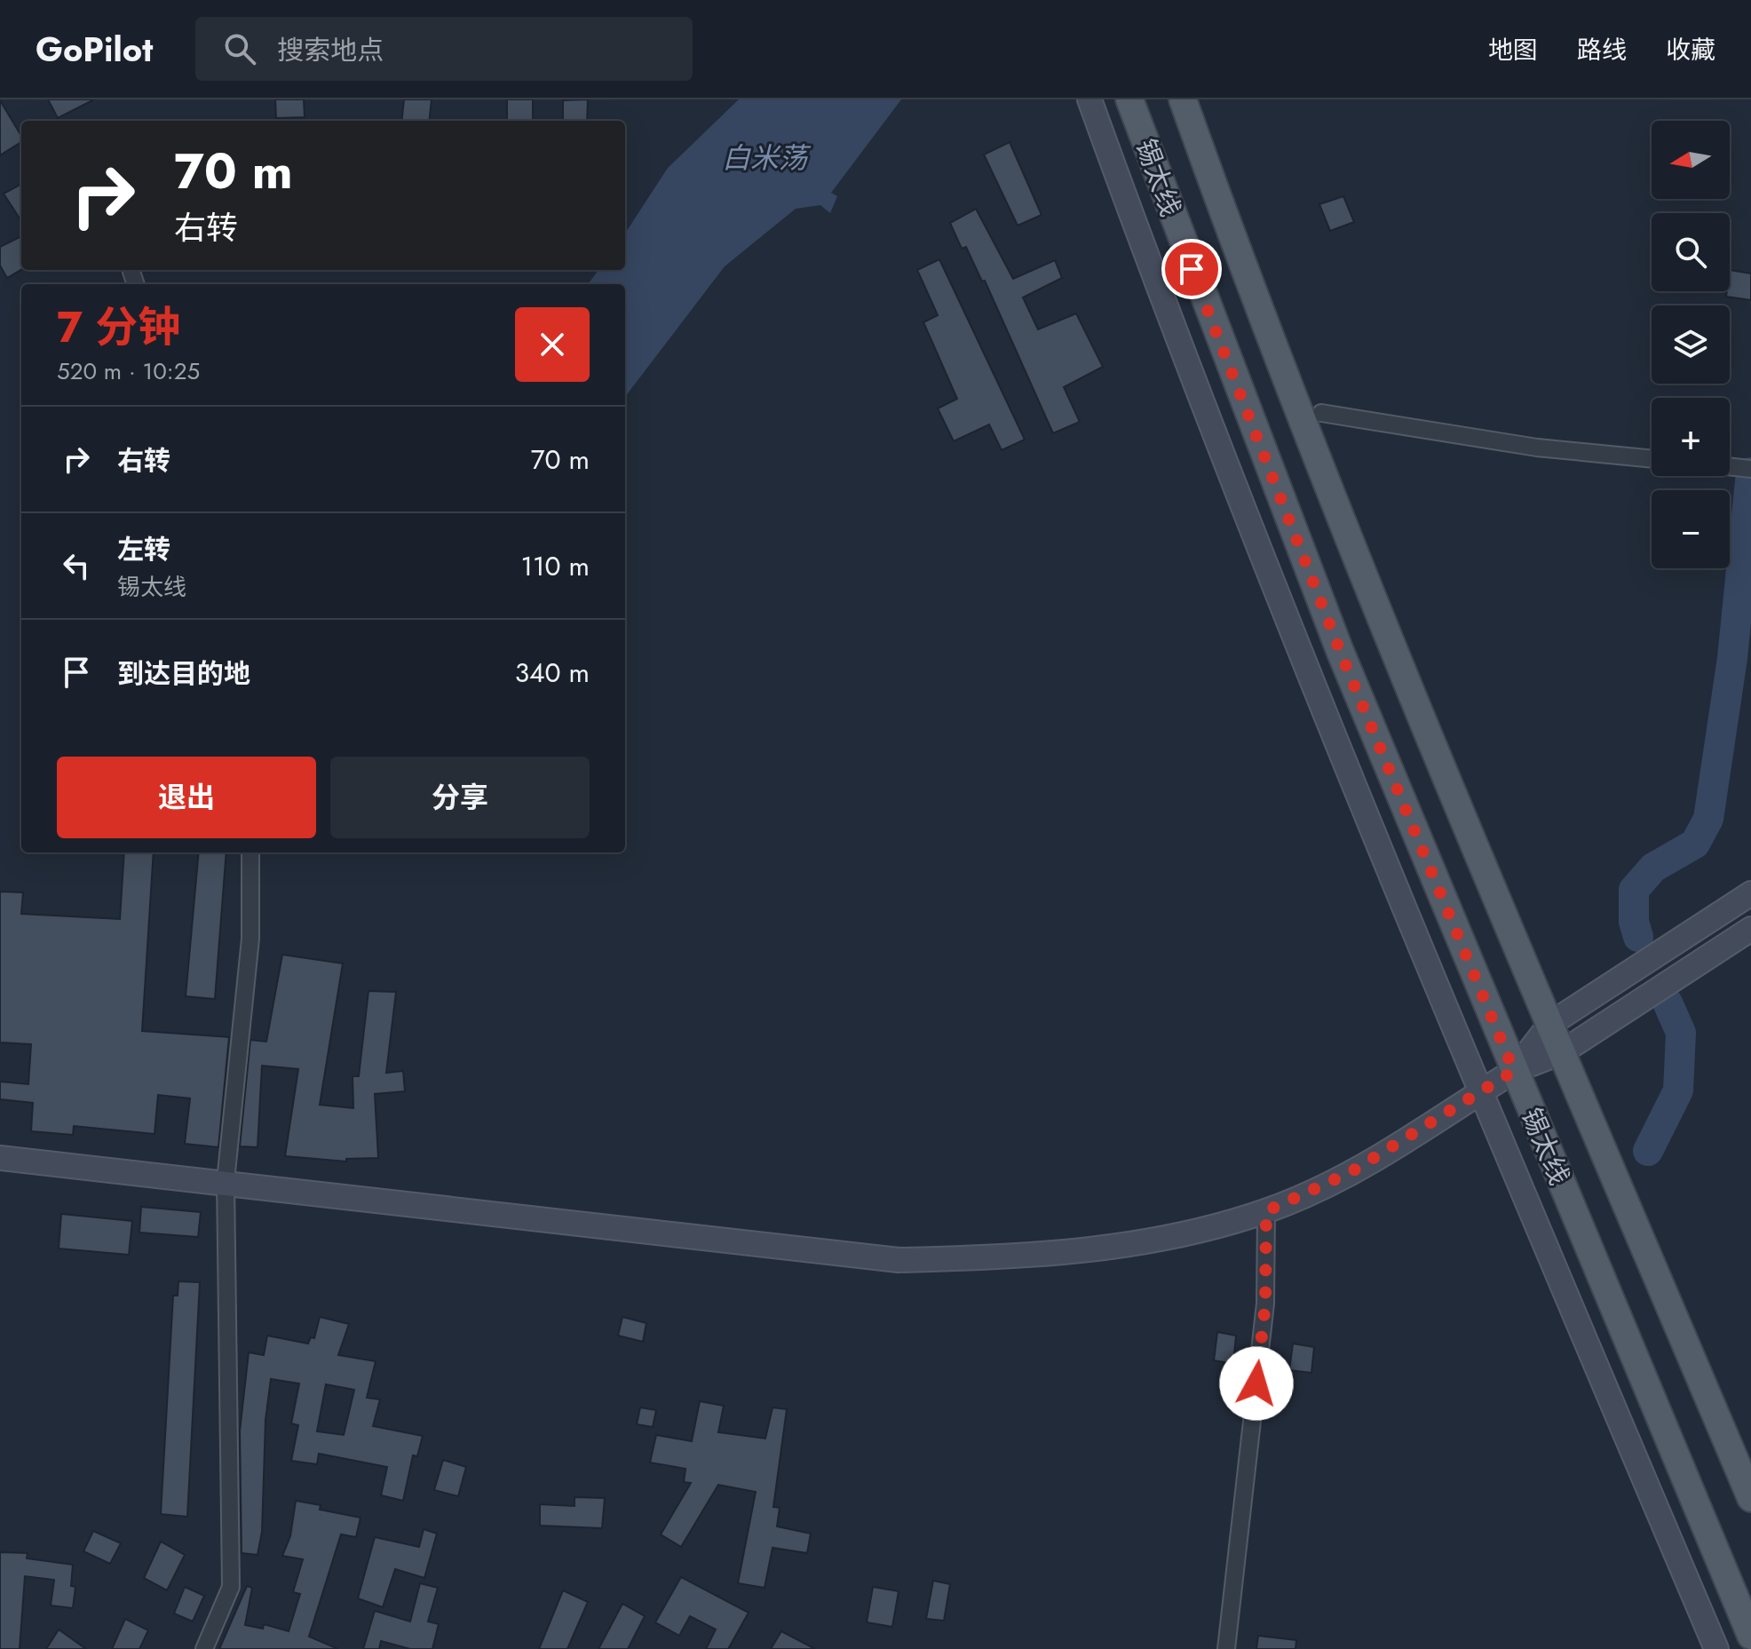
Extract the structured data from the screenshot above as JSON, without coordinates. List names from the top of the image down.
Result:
{
  "streets": {
    "main road": ["锡太线"]
  },
  "water": ["白米荡"],
  "north": "left",
  "page": {
    "header": "GoPilot",
    "search": "搜索地点",
    "nav": ["地图", "路线", "收藏"],
    "map_buttons": ["+", "−"],
    "turn": ["70 m", "右转"],
    "heading": ["7 分钟", "520 m · 10:25"],
    "list": [
      {
        "name": "右转",
        "value": "70 m"
      },
      {
        "name": "左转",
        "note": "锡太线",
        "value": "110 m"
      },
      {
        "name": "到达目的地",
        "value": "340 m"
      }
    ],
    "buttons": ["退出", "分享"]
  }
}
